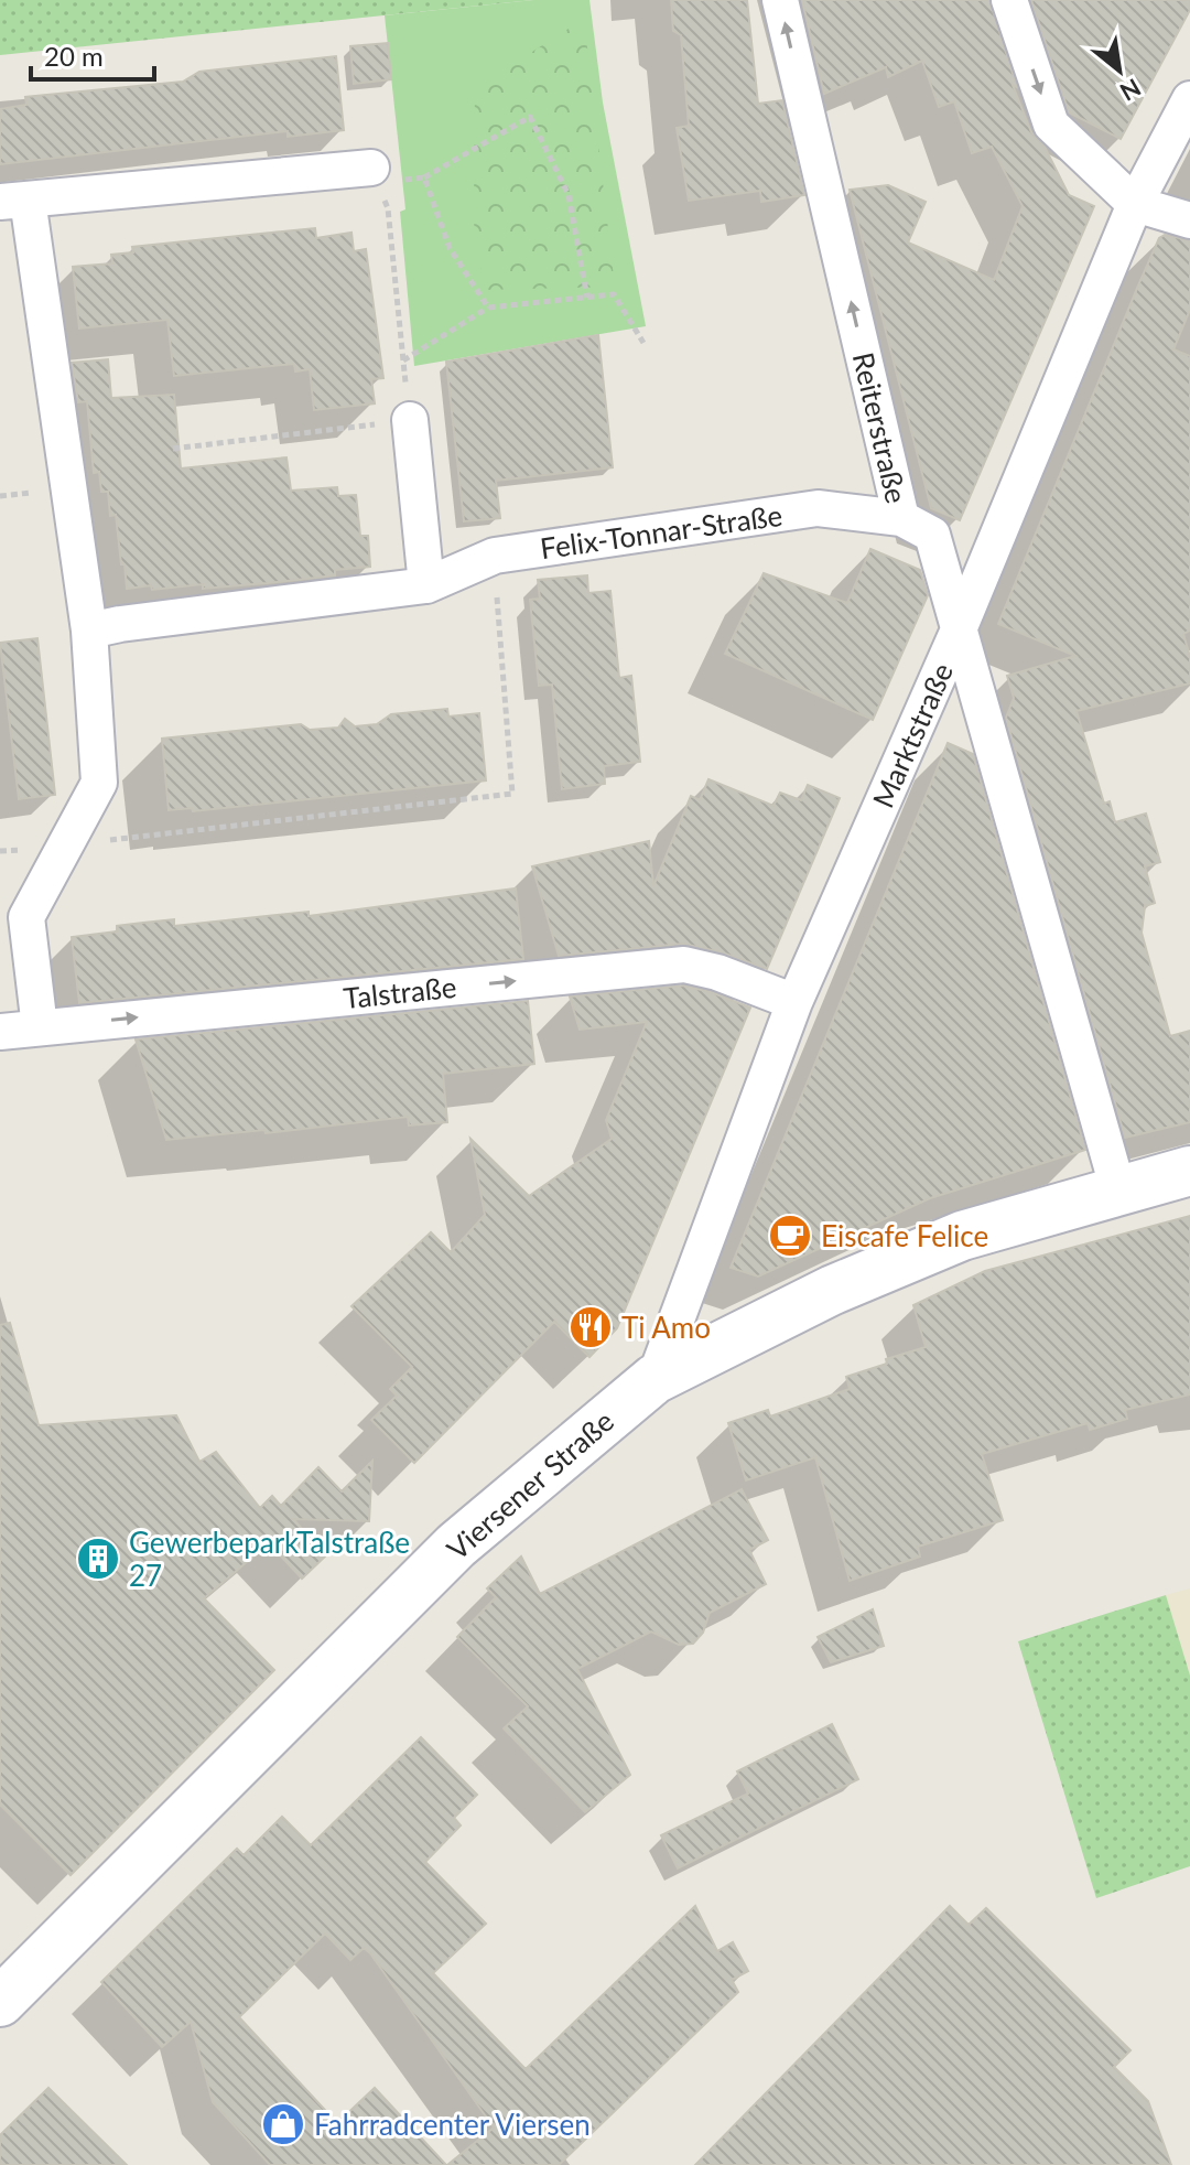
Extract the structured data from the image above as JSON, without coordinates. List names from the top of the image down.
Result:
{
  "streets": {
    "main road": ["Viersener Straße"],
    "street": [
      "Reiterstraße",
      "Felix-Tonnar-Straße",
      "Marktstraße",
      "Talstraße"
    ]
  },
  "crossings": [
    ["Reiterstraße", "Felix-Tonnar-Straße"],
    ["Reiterstraße", "Marktstraße"],
    ["Reiterstraße", "Viersener Straße"],
    ["Marktstraße", "Talstraße"],
    ["Marktstraße", "Viersener Straße"]
  ],
  "one_way": ["Talstraße"],
  "places": {
    "cafe": ["Eiscafe Felice"],
    "restaurant": ["Ti Amo"],
    "building": ["GewerbeparkTalstraße 27"],
    "shop": ["Fahrradcenter Viersen"]
  },
  "scale_bar": "20 m",
  "north": "bottom right"
}
